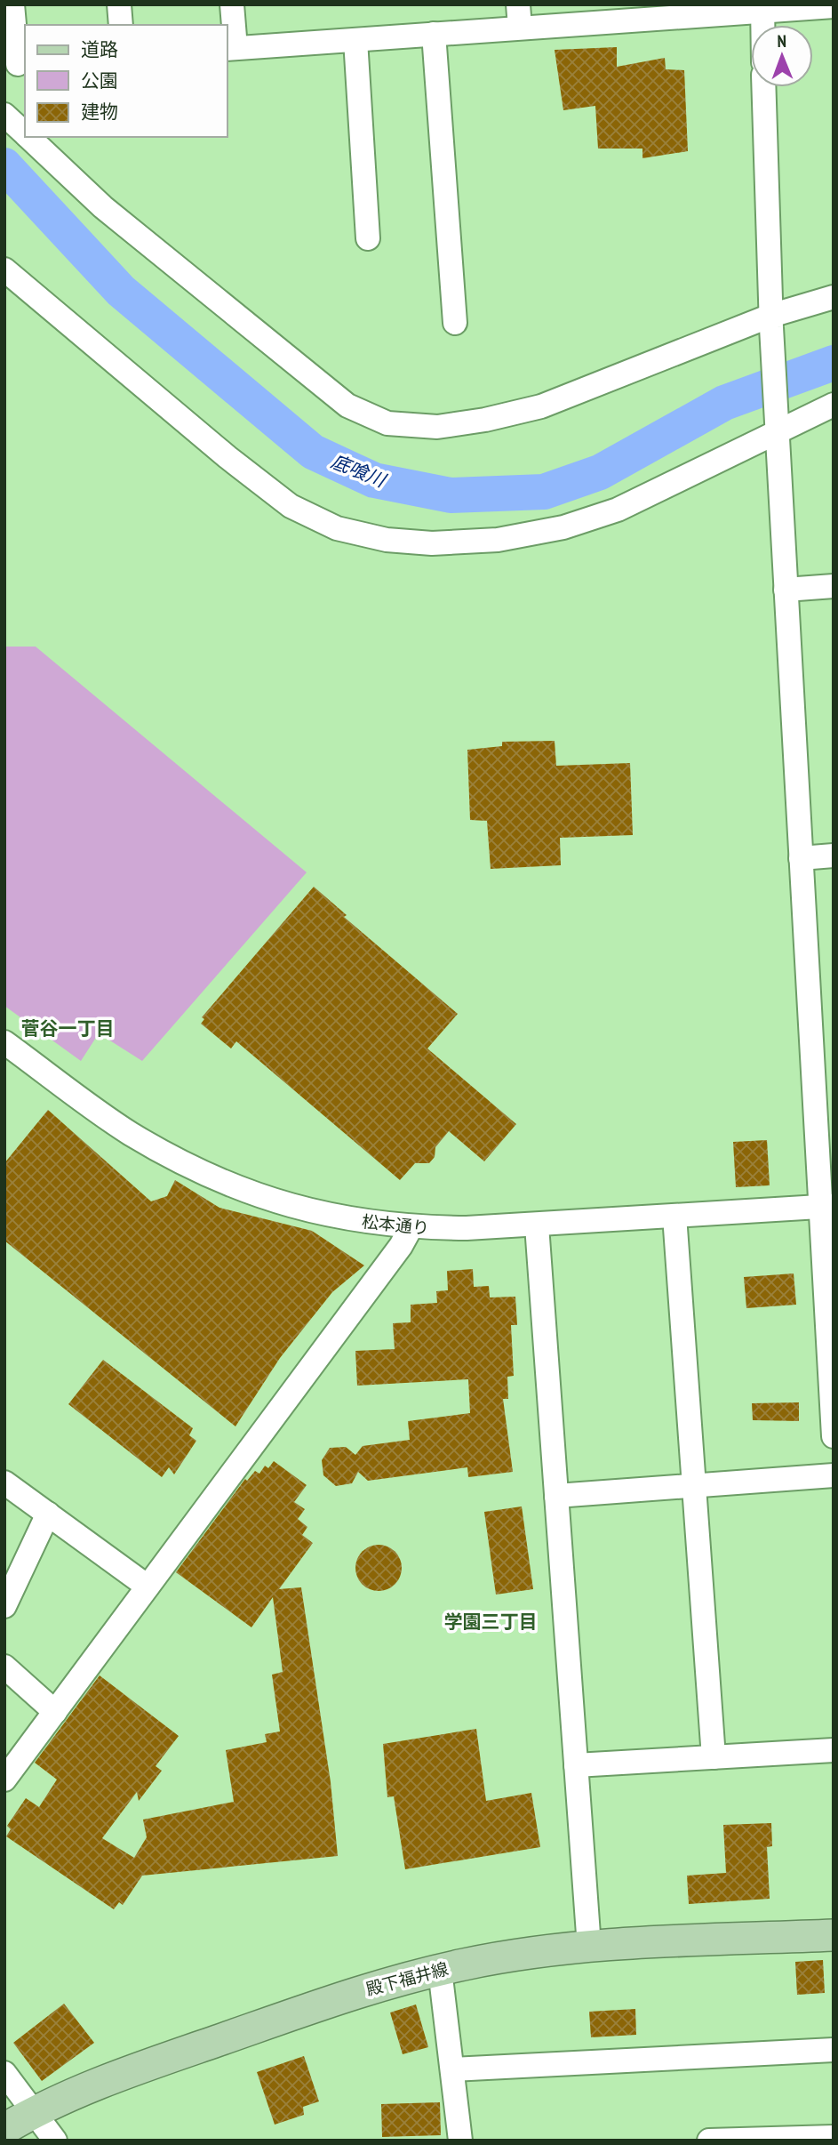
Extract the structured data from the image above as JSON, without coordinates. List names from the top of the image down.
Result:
{
  "streets": {
    "main road": ["殿下福井線"],
    "street": ["松本通り"]
  },
  "districts": ["菅谷一丁目", "学園三丁目"],
  "water": ["底喰川"],
  "legend": ["道路", "公園", "建物"],
  "north": "top"
}
